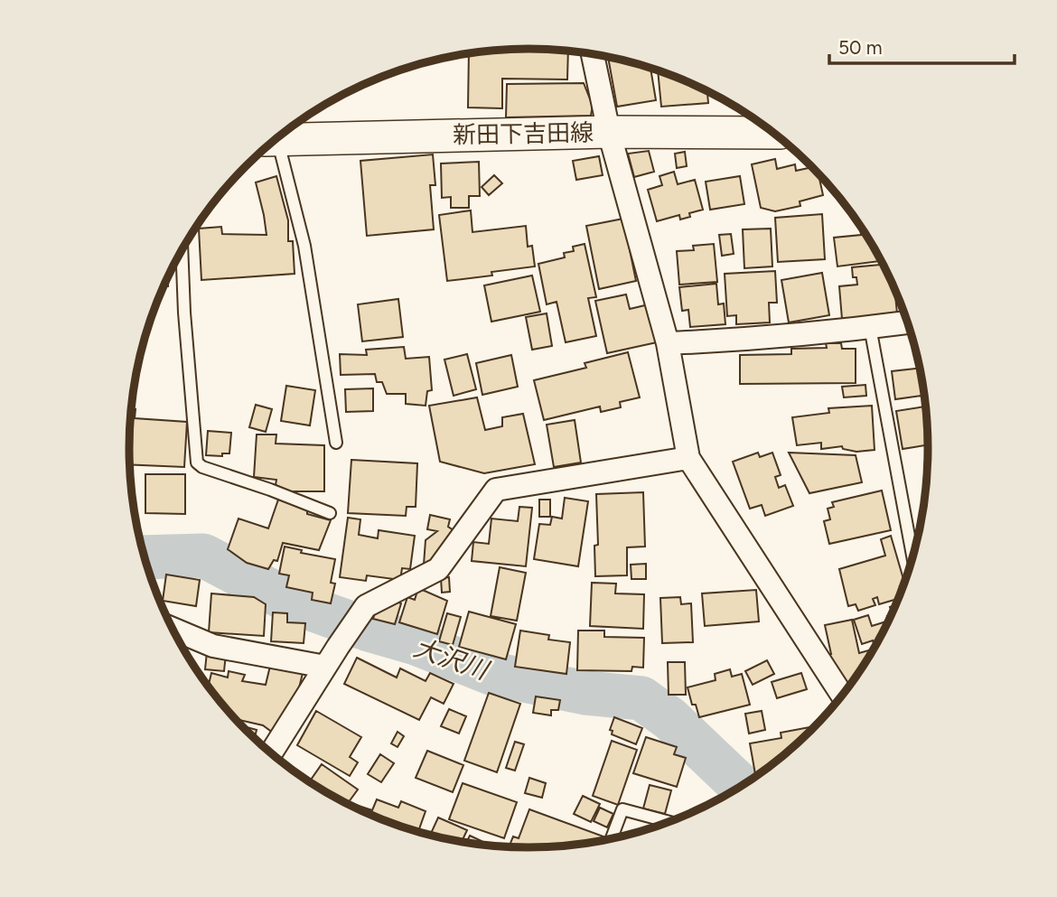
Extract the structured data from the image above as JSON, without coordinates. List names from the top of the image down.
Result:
{
  "streets": {
    "main road": ["新田下吉田線"]
  },
  "water": ["大沢川"],
  "scale_bar": "50 m"
}
